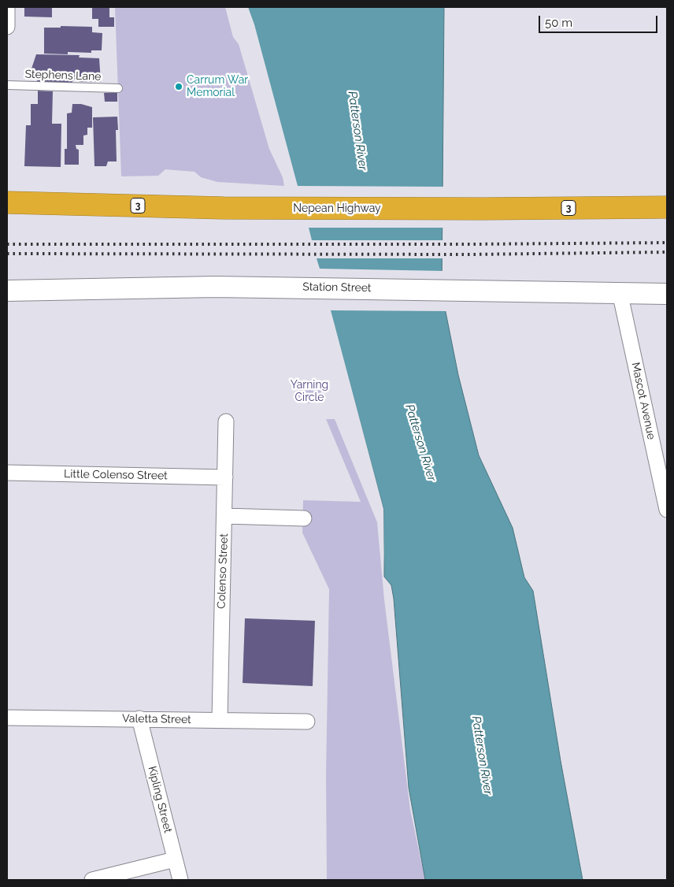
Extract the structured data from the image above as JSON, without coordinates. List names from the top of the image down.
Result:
{
  "streets": {
    "highway": ["3", "Nepean Highway"],
    "street": [
      "Station Street",
      "Mascot Avenue",
      "Little Colenso Street",
      "Colenso Street",
      "Valetta Street",
      "Kipling Street"
    ],
    "lane": ["Stephens Lane"]
  },
  "crossings": [
    ["Station Street", "Mascot Avenue"],
    ["Little Colenso Street", "Colenso Street"],
    ["Colenso Street", "Valetta Street"],
    ["Valetta Street", "Kipling Street"]
  ],
  "water": ["Patterson River"],
  "parks": ["Yarning Circle"],
  "places": ["Carrum War Memorial"],
  "scale_bar": "50 m"
}
